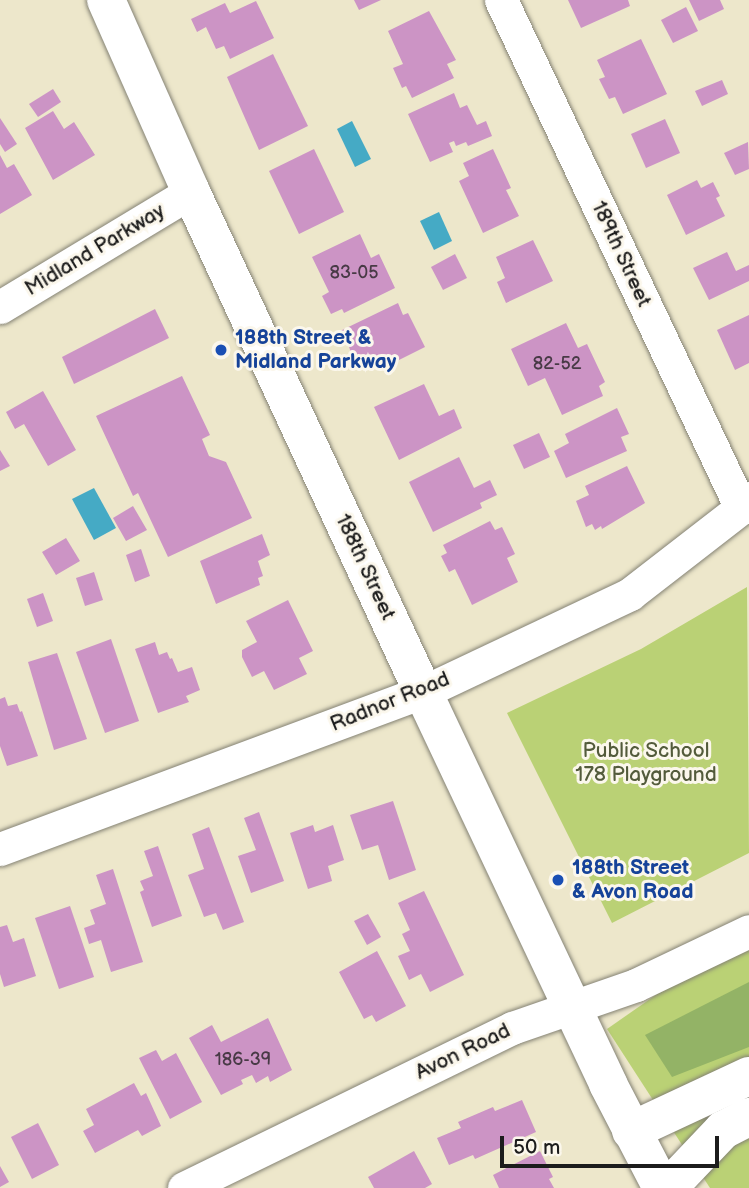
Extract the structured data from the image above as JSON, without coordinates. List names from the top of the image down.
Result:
{
  "streets": {
    "main road": ["188th Street"],
    "street": [
      "Midland Parkway",
      "189th Street",
      "Radnor Road",
      "Avon Road"
    ]
  },
  "crossings": [
    ["Midland Parkway", "188th Street"],
    ["189th Street", "Radnor Road"],
    ["188th Street", "Radnor Road"],
    ["188th Street", "Avon Road"]
  ],
  "parks": ["Public School 178 Playground"],
  "places": ["188th Street & Midland Parkway", "188th Street & Avon Road"],
  "house_numbers": ["83-05", "82-52", "186-39"],
  "scale_bar": "50 m"
}
